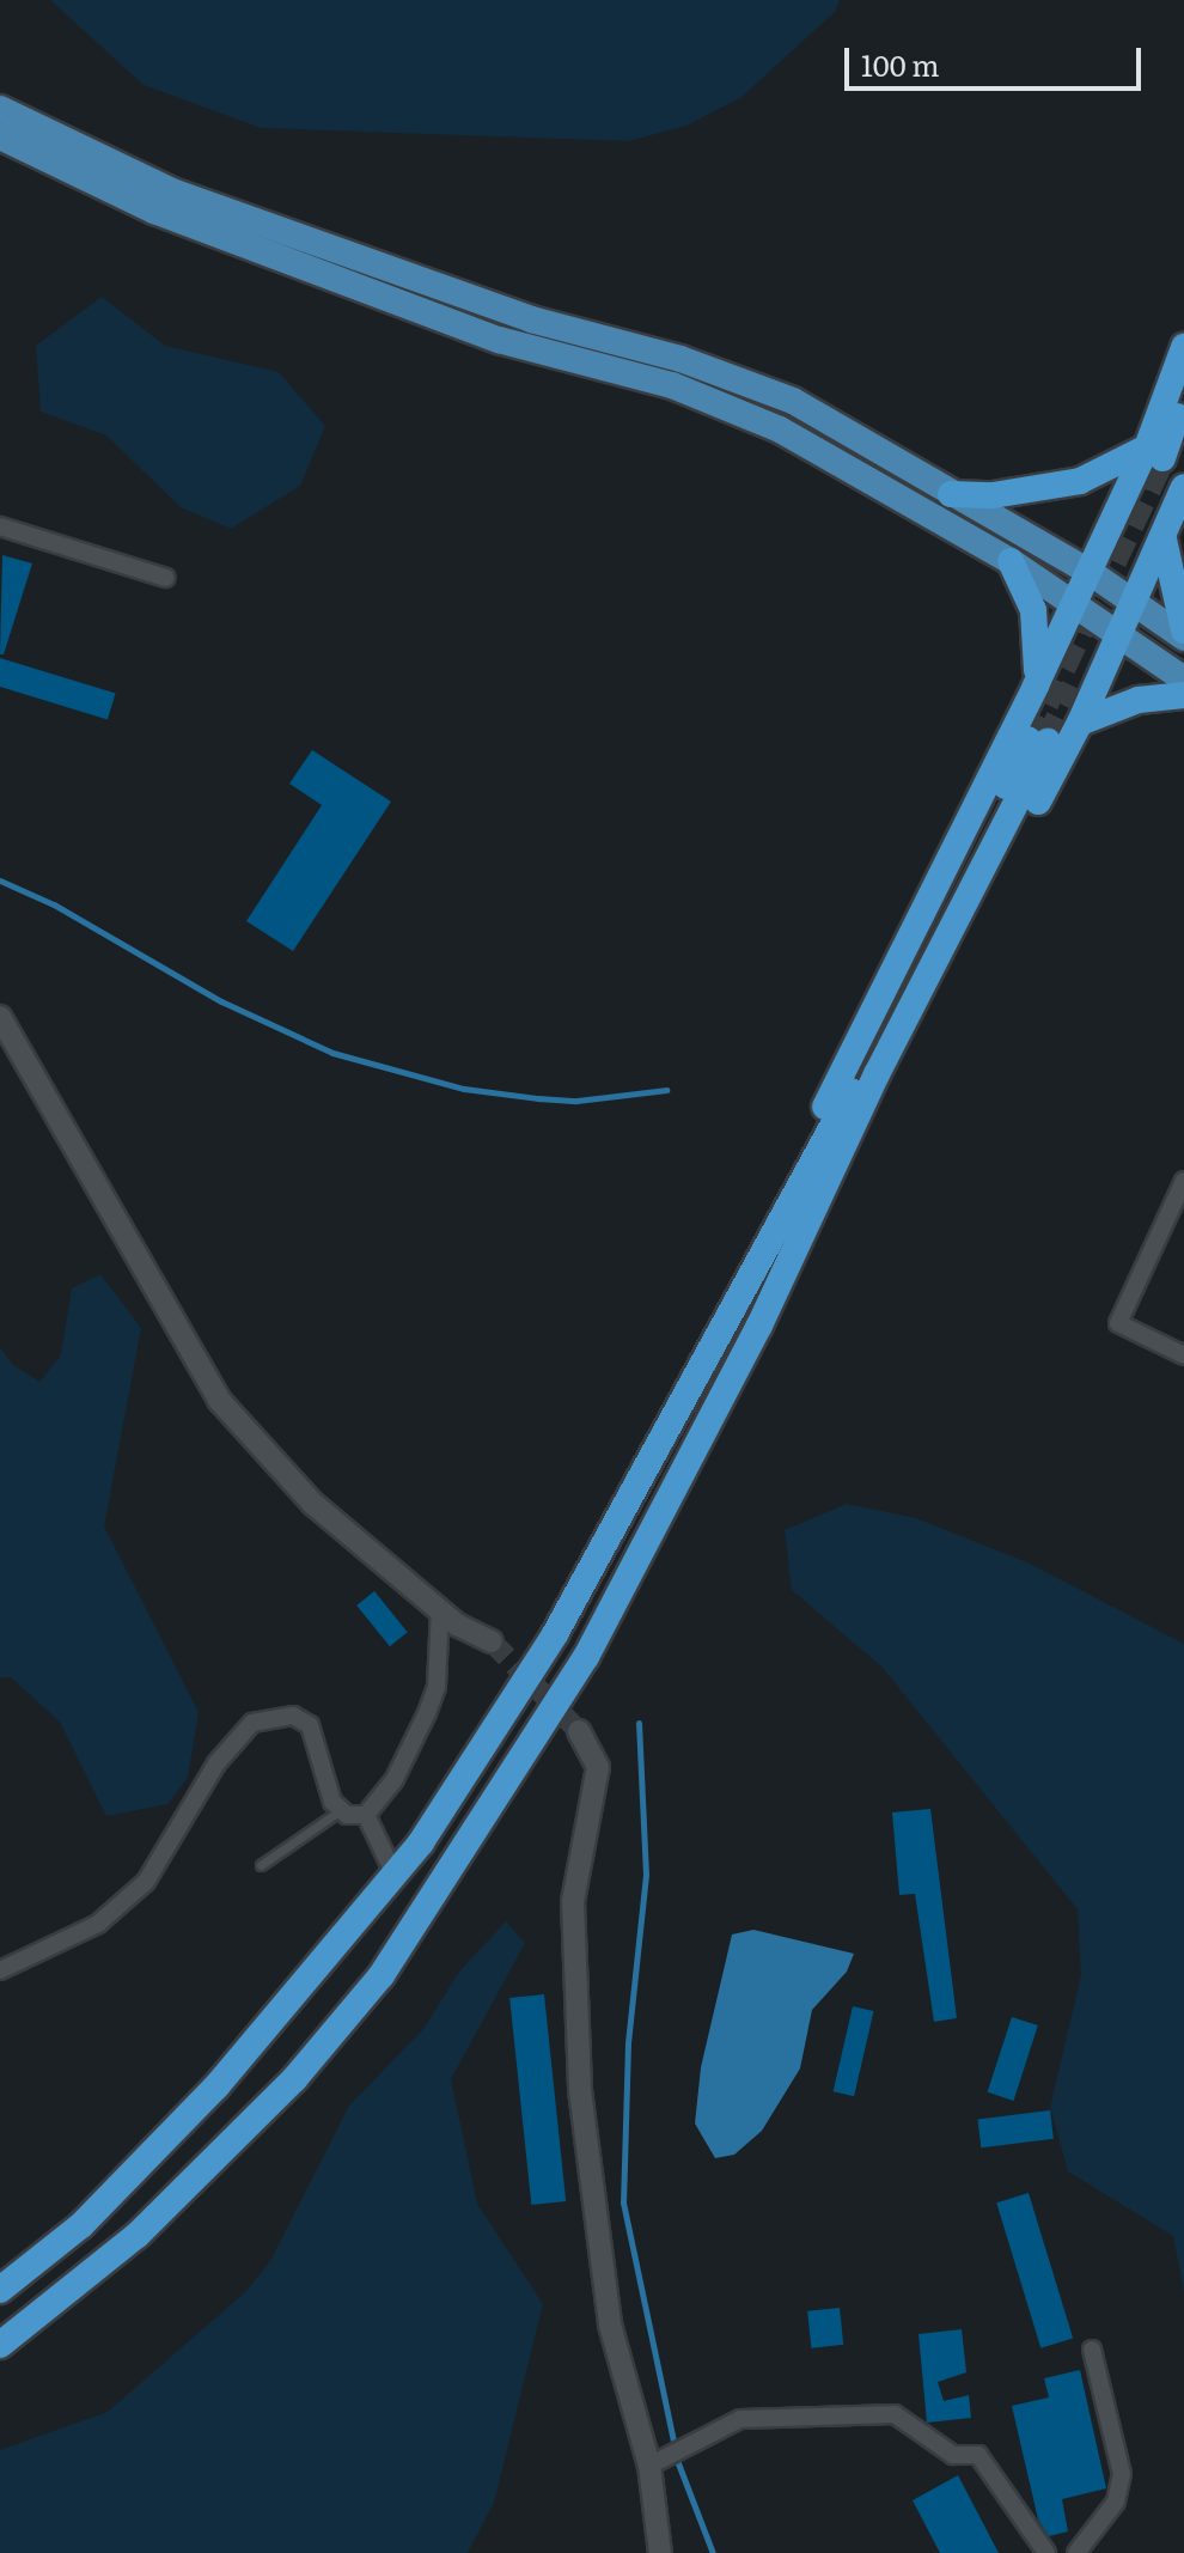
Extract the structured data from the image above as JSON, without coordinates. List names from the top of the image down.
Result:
{
  "scale_bar": "100 m"
}
